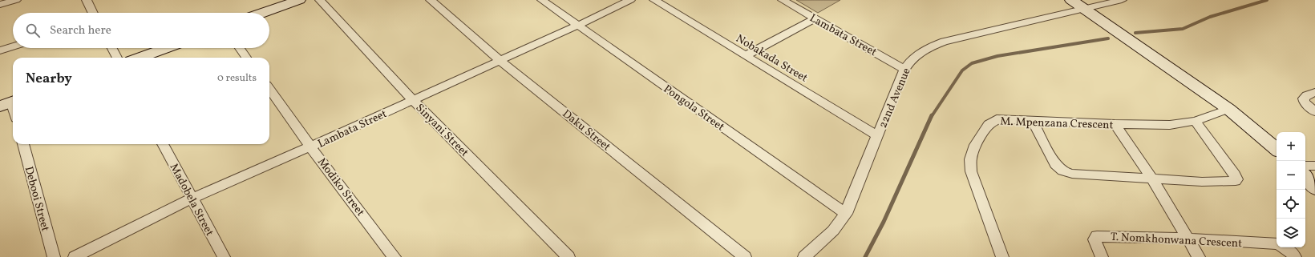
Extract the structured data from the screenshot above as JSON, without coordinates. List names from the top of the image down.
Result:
{
  "streets": {
    "street": [
      "Lambata Street",
      "Nobakada Street",
      "22nd Avenue",
      "Pongola Street",
      "M. Mpenzana Crescent",
      "Sinyani Street",
      "Daku Street",
      "Modiko Street",
      "Debooi Street",
      "Madobela Street",
      "T. Nomkhonwana Crescent"
    ]
  },
  "crossings": [
    ["Lambata Street", "22nd Avenue"],
    ["Lambata Street", "Pongola Street"],
    ["Lambata Street", "Sinyani Street"],
    ["Lambata Street", "Daku Street"],
    ["Lambata Street", "Modiko Street"],
    ["Lambata Street", "Madobela Street"],
    ["Nobakada Street", "22nd Avenue"],
    ["22nd Avenue", "Pongola Street"]
  ],
  "page": {
    "search": "Search here",
    "heading": ["Nearby", "0 results"],
    "map_buttons": ["+", "−"]
  }
}
